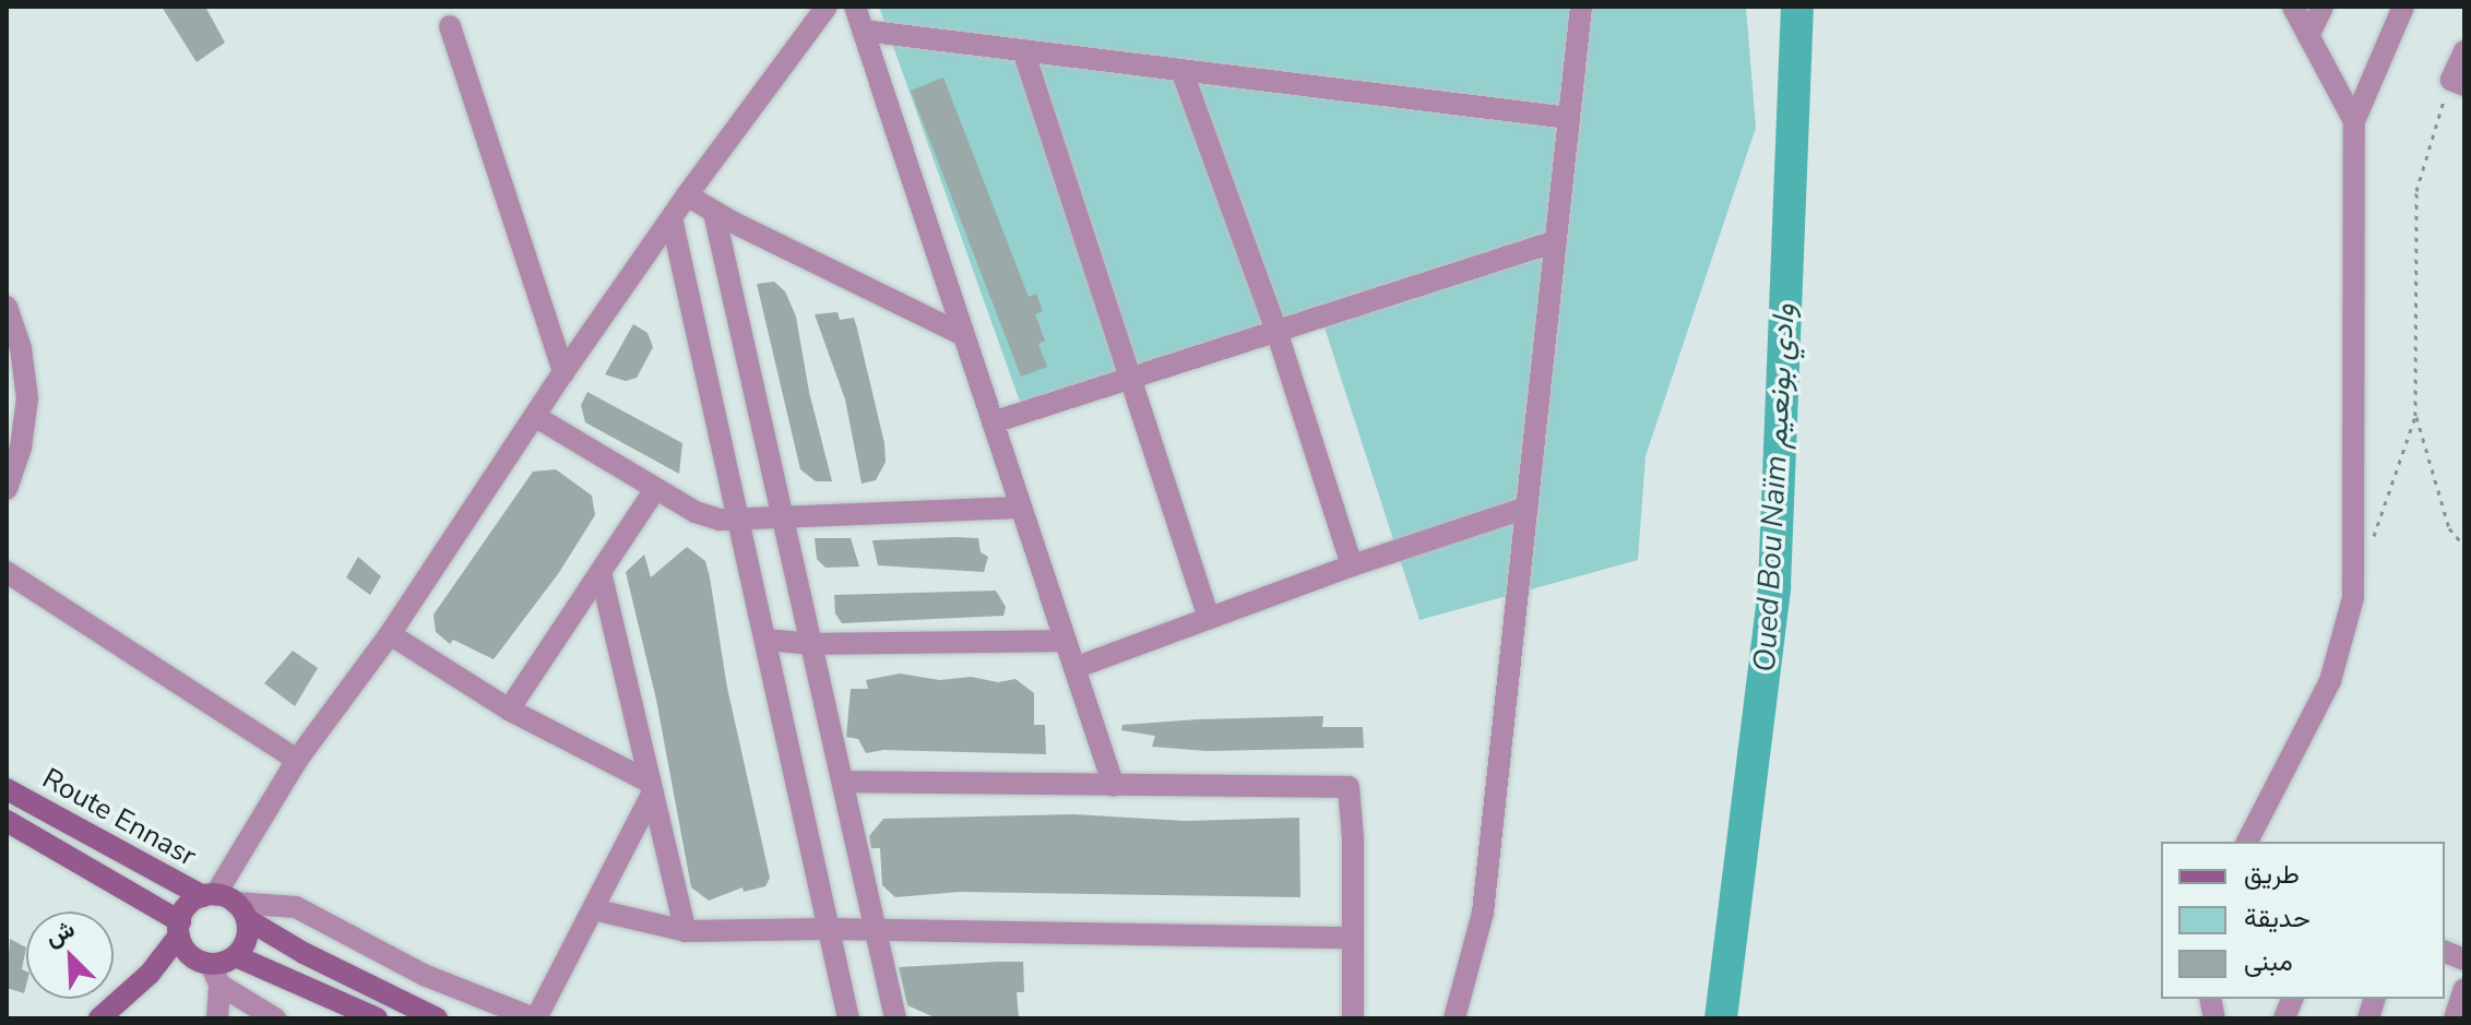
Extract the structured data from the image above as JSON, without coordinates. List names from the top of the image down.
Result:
{
  "streets": {
    "main road": ["Route Ennasr"]
  },
  "water": ["Oued Bou Naïm وادي بونعيم"],
  "legend": ["طريق", "حديقة", "مبنى"],
  "north": "top left"
}
